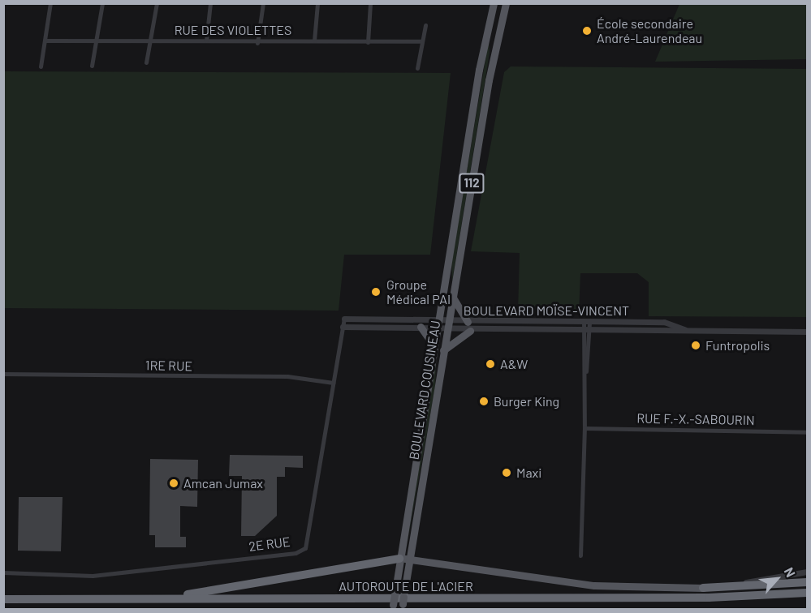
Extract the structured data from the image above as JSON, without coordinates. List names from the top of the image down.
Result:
{
  "streets": {
    "highway": ["AUTOROUTE DE L'ACIER"],
    "main road": ["112", "BOULEVARD COUSINEAU"],
    "street": [
      "RUE DES VIOLETTES",
      "BOULEVARD MOÏSE-VINCENT",
      "1RE RUE",
      "RUE F.-X.-SABOURIN",
      "2E RUE"
    ]
  },
  "crossings": [
    ["BOULEVARD MOÏSE-VINCENT", "BOULEVARD COUSINEAU"],
    ["BOULEVARD MOÏSE-VINCENT", "2E RUE"],
    ["1RE RUE", "2E RUE"]
  ],
  "places": [
    "École secondaire André-Laurendeau",
    "Groupe Médical PAI",
    "Funtropolis",
    "A&W",
    "Burger King",
    "Maxi",
    "Amcan Jumax"
  ],
  "north": "top right"
}
